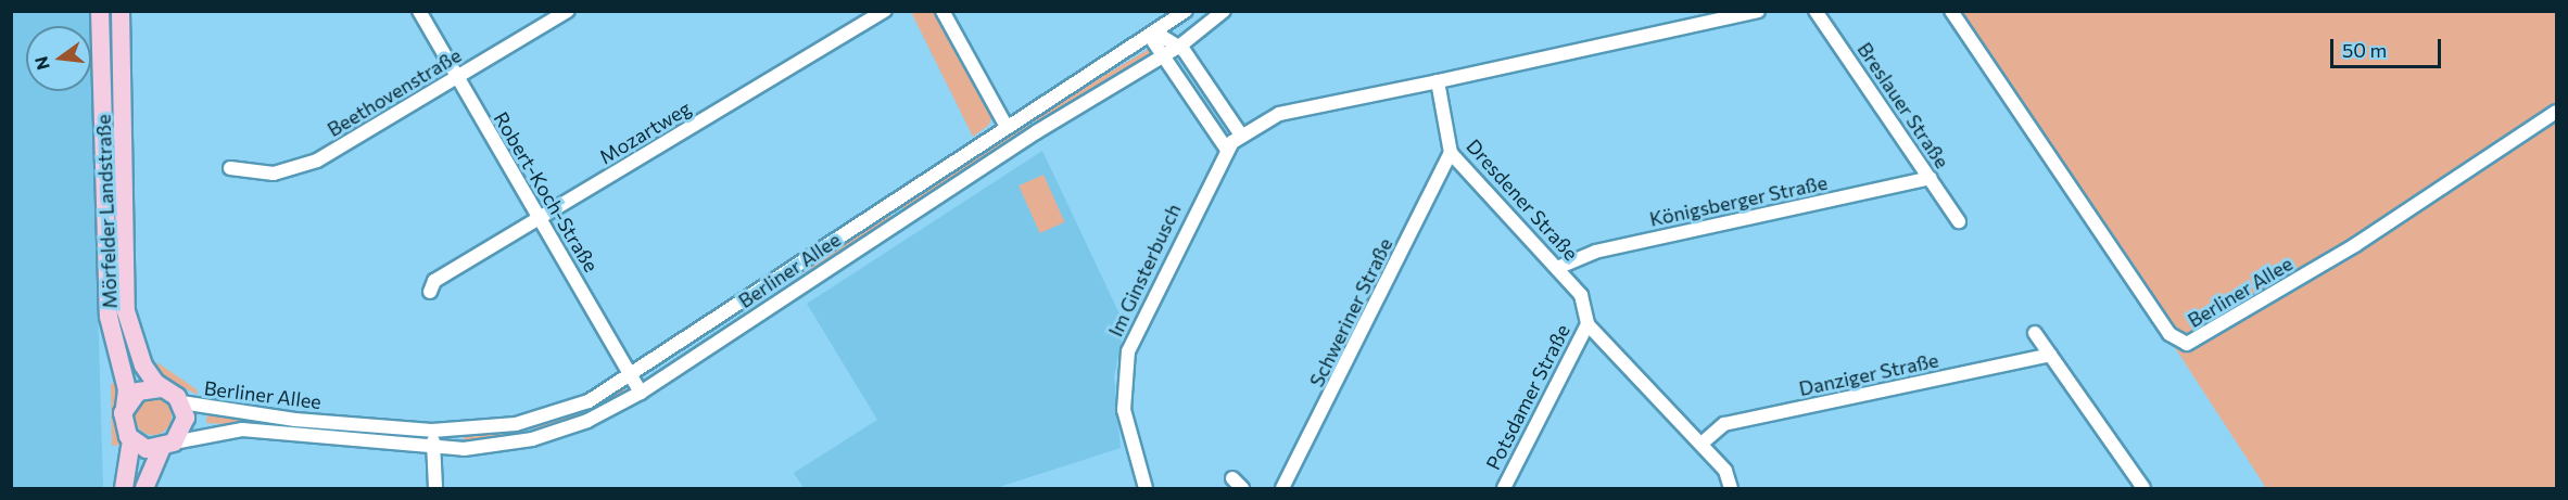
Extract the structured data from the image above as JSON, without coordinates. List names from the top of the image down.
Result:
{
  "streets": {
    "main road": ["Mörfelder Landstraße"],
    "street": [
      "Beethovenstraße",
      "Breslauer Straße",
      "Mozartweg",
      "Robert-Koch-Straße",
      "Dresdener Straße",
      "Königsberger Straße",
      "Berliner Allee",
      "Im Ginsterbusch",
      "Schweriner Straße",
      "Danziger Straße",
      "Potsdamer Straße"
    ]
  },
  "crossings": [
    ["Beethovenstraße", "Robert-Koch-Straße"],
    ["Breslauer Straße", "Königsberger Straße"],
    ["Mozartweg", "Robert-Koch-Straße"],
    ["Robert-Koch-Straße", "Berliner Allee"],
    ["Dresdener Straße", "Königsberger Straße"],
    ["Dresdener Straße", "Schweriner Straße"],
    ["Dresdener Straße", "Danziger Straße"],
    ["Dresdener Straße", "Potsdamer Straße"],
    ["Mörfelder Landstraße", "Berliner Allee"]
  ],
  "scale_bar": "50 m",
  "north": "left"
}
